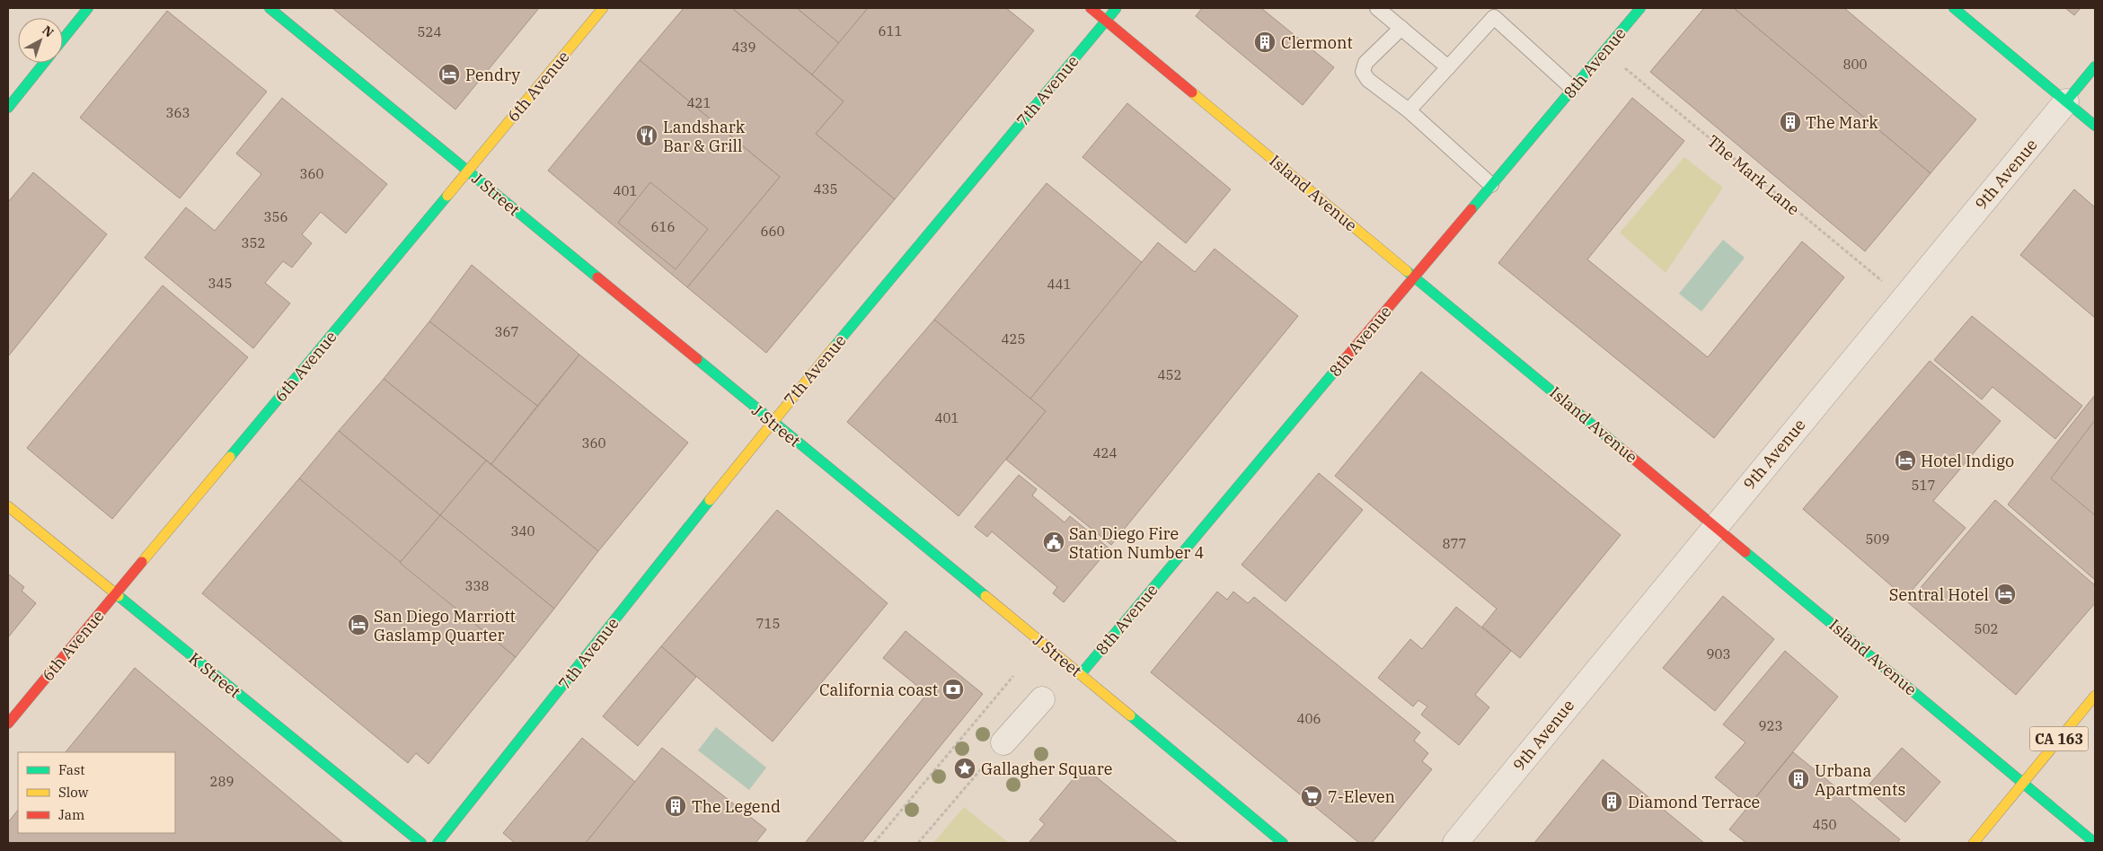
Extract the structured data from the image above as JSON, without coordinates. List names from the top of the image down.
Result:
{
  "streets": {
    "street": [
      "8th Avenue",
      "6th Avenue",
      "7th Avenue",
      "9th Avenue",
      "Island Avenue",
      "J Street",
      "K Street",
      "CA 163"
    ],
    "path": ["The Mark Lane"]
  },
  "crossings": [
    ["8th Avenue", "The Mark Lane"],
    ["8th Avenue", "Island Avenue"],
    ["8th Avenue", "J Street"],
    ["6th Avenue", "J Street"],
    ["6th Avenue", "K Street"],
    ["7th Avenue", "Island Avenue"],
    ["7th Avenue", "J Street"],
    ["9th Avenue", "The Mark Lane"],
    ["9th Avenue", "Island Avenue"],
    ["Island Avenue", "CA 163"]
  ],
  "places": {
    "building": [
      "Clermont",
      "The Mark",
      "Urbana Apartments",
      "Diamond Terrace",
      "The Legend"
    ],
    "hotel": [
      "Pendry",
      "Hotel Indigo",
      "Sentral Hotel",
      "San Diego Marriott Gaslamp Quarter"
    ],
    "restaurant": ["Landshark Bar & Grill"],
    "public building": ["San Diego Fire Station Number 4"],
    "bank": ["California coast"],
    "place": ["Gallagher Square"],
    "supermarket": ["7-Eleven"]
  },
  "house_numbers": [
    "611",
    "524",
    "439",
    "800",
    "421",
    "363",
    "360",
    "435",
    "401",
    "356",
    "616",
    "660",
    "352",
    "345",
    "441",
    "367",
    "425",
    "452",
    "401",
    "360",
    "424",
    "517",
    "340",
    "509",
    "877",
    "338",
    "715",
    "502",
    "903",
    "406",
    "923",
    "289",
    "450"
  ],
  "legend": ["Fast", "Slow", "Jam"],
  "north": "top right"
}
